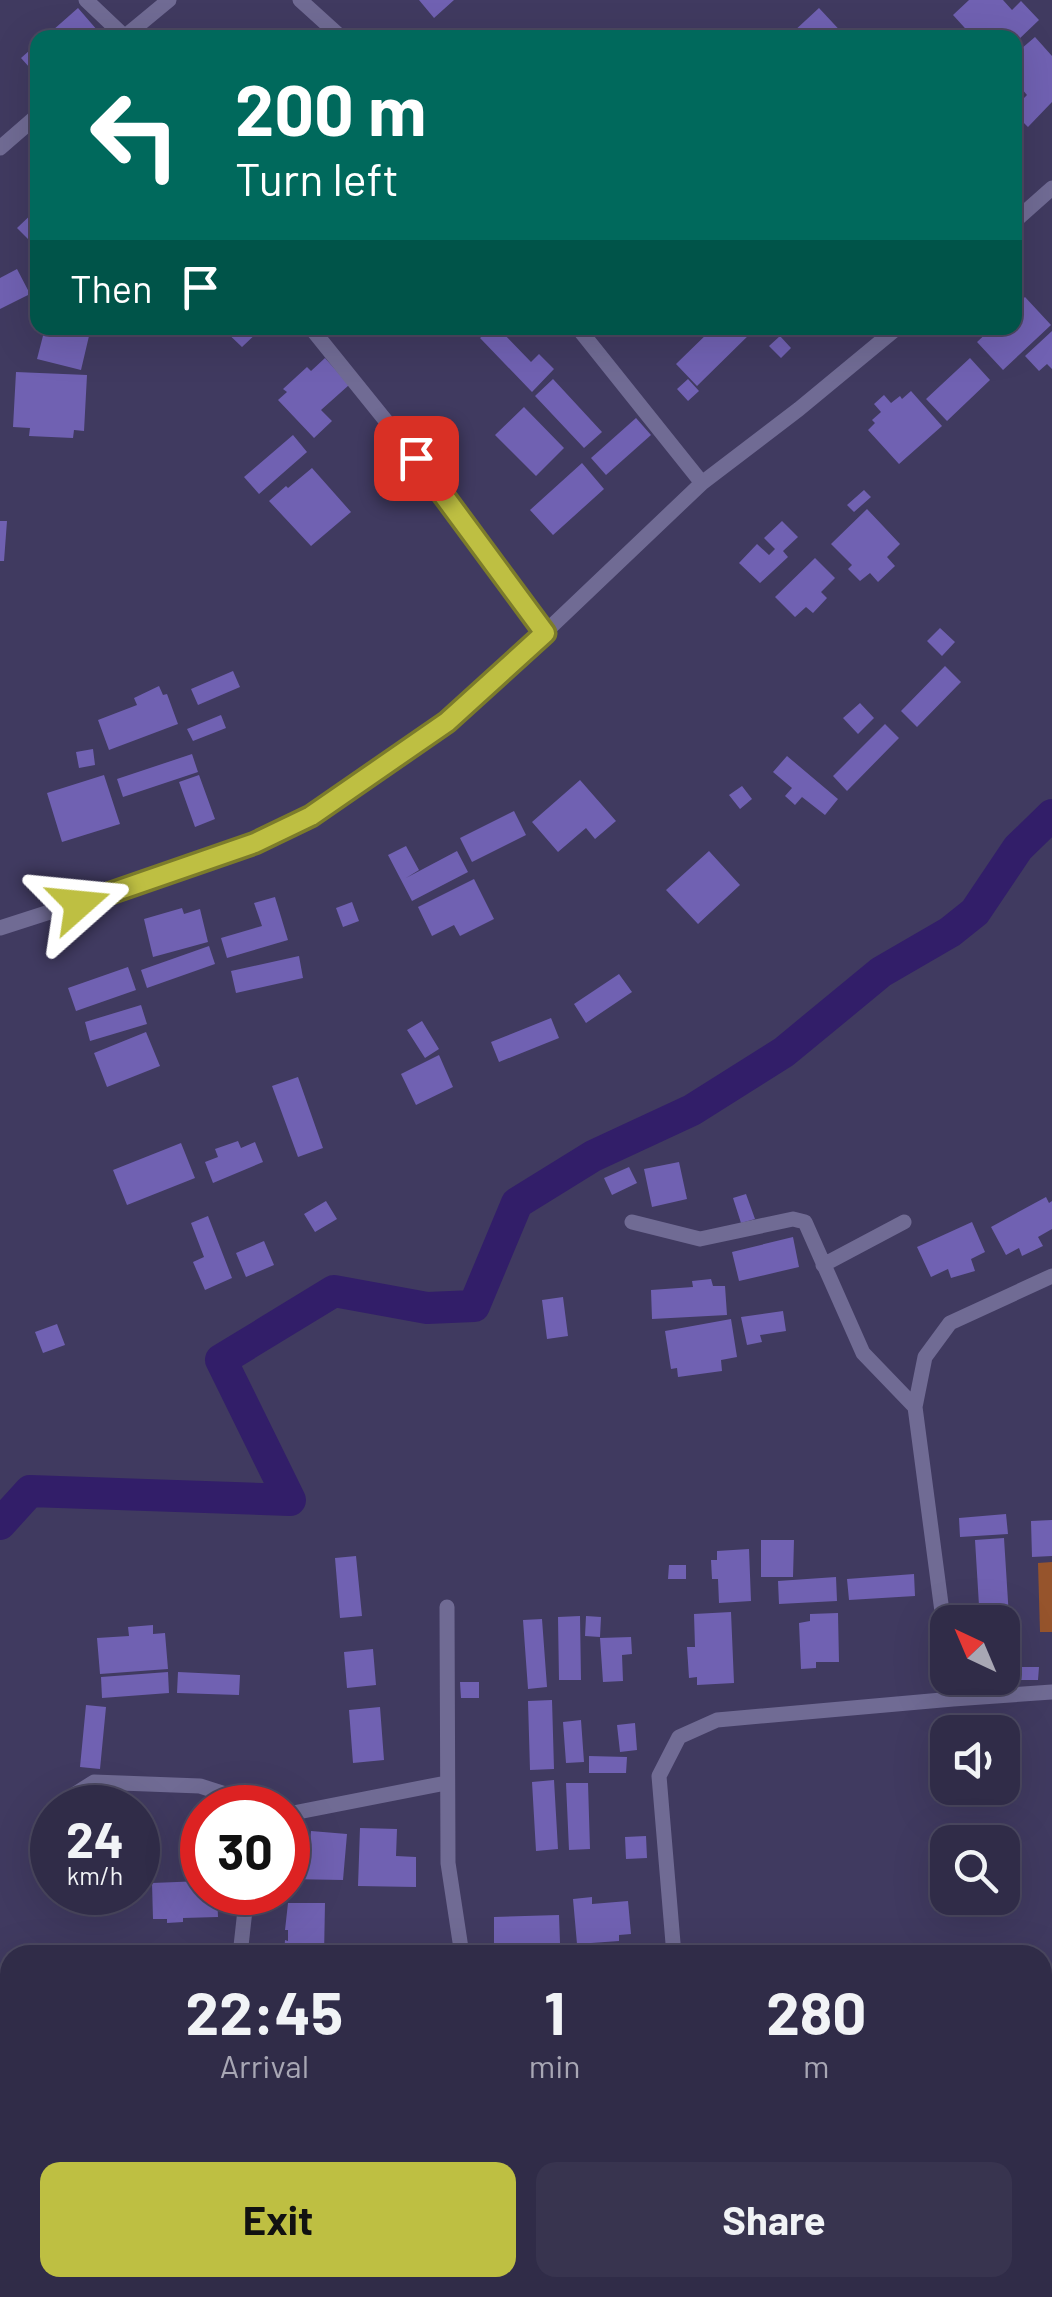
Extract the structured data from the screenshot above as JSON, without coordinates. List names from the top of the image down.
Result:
{
  "north": "top left",
  "page": {
    "turn": ["200 m", "Turn left"],
    "then": "Then",
    "speed": "24 km/h",
    "limit": "30",
    "eta": [
      "22:45",
      "Arrival",
      "1",
      "min",
      "280",
      "m"
    ],
    "buttons": ["Exit", "Share"]
  }
}
